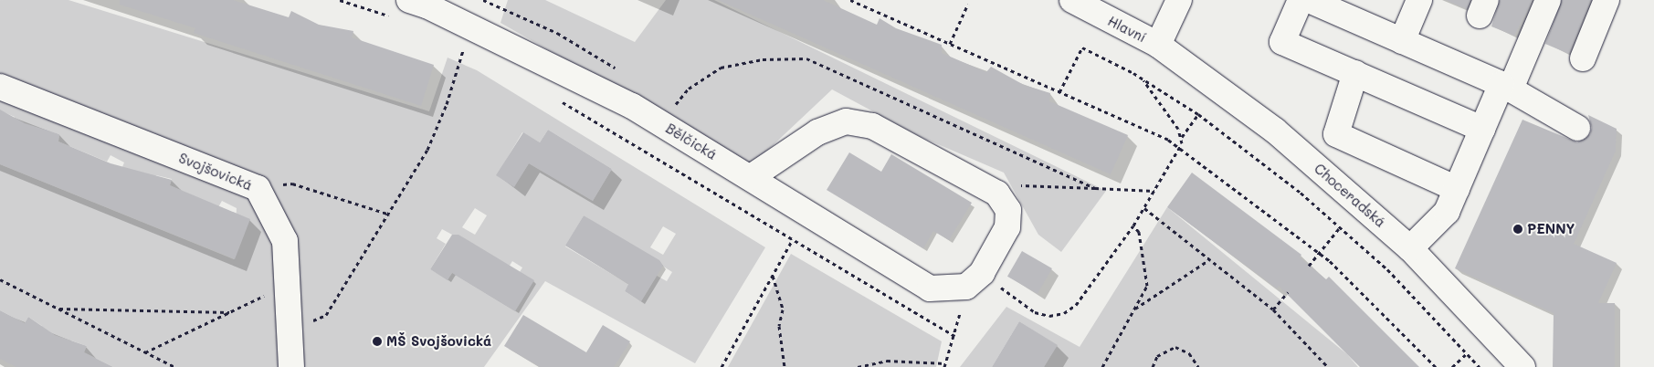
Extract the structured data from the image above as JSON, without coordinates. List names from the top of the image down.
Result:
{
  "streets": {
    "street": [
      "Hlavní",
      "Bělčická",
      "Svojšovická",
      "Choceradská"
    ]
  },
  "crossings": [
    ["Hlavní", "Choceradská"]
  ],
  "places": ["PENNY", "MŠ Svojšovická"]
}
